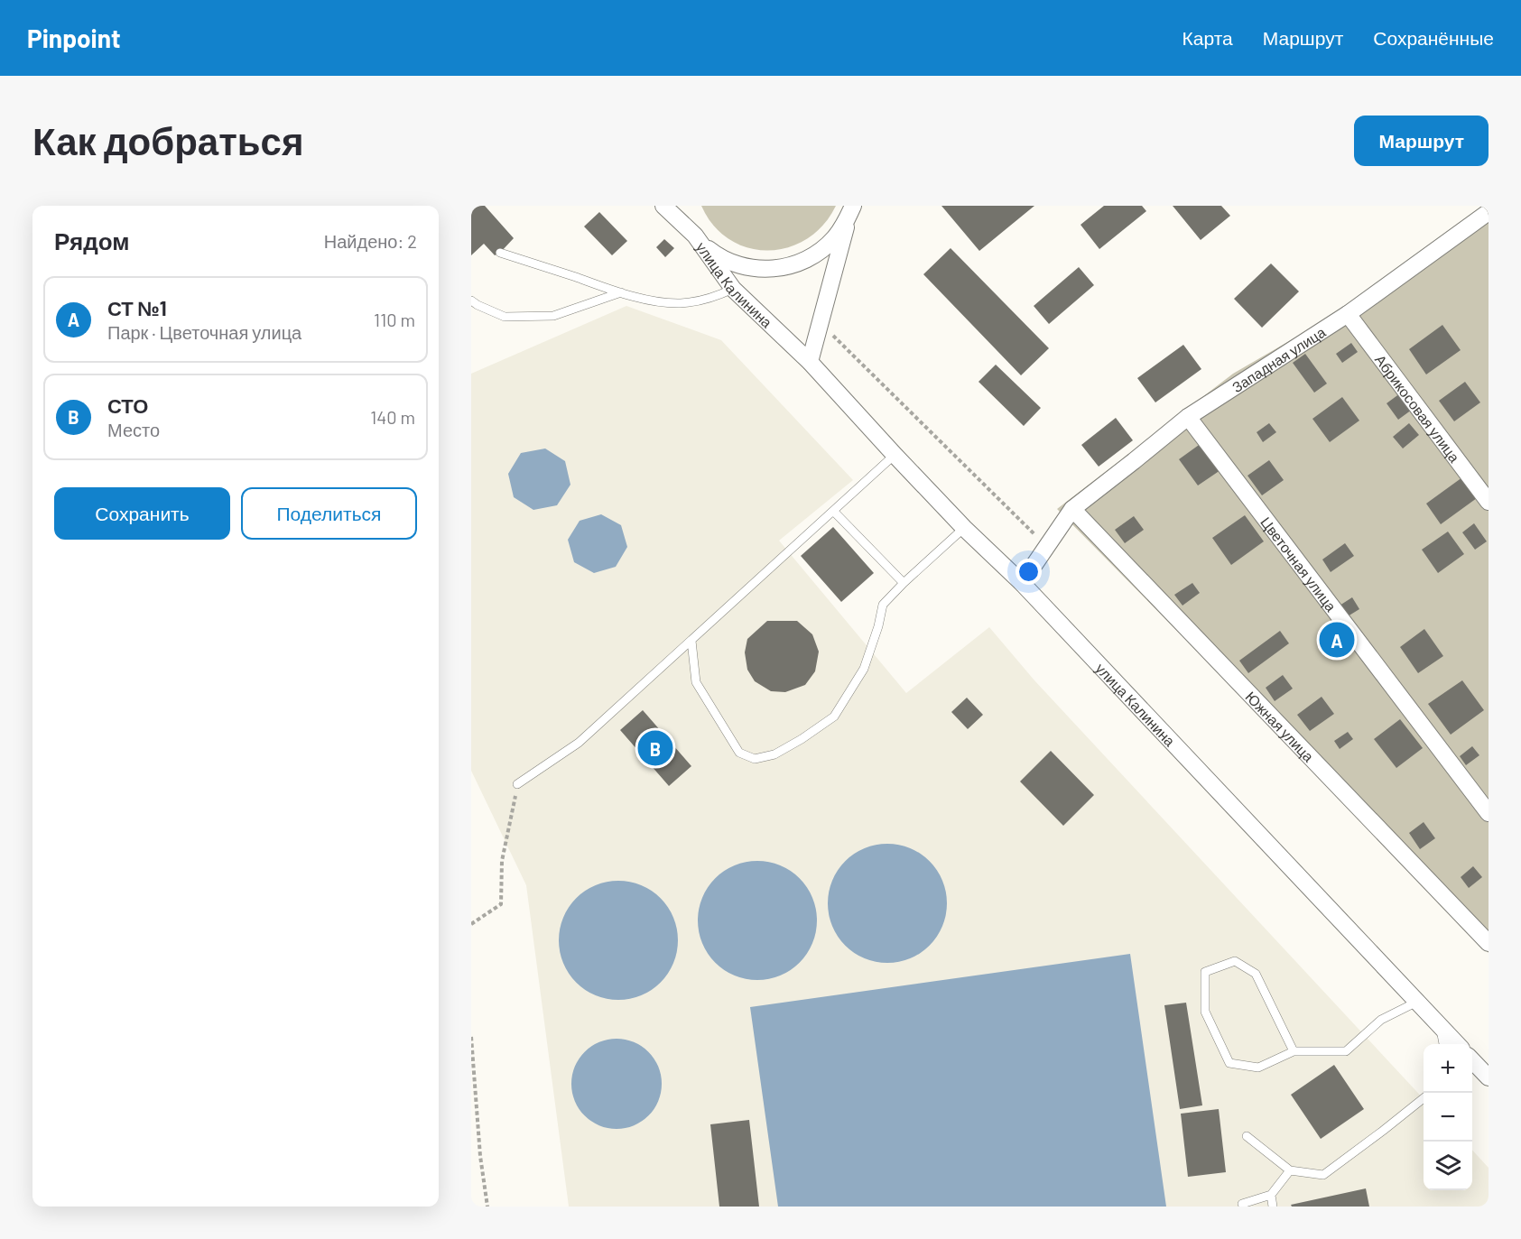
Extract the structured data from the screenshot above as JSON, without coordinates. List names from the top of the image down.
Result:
{
  "streets": {
    "street": [
      "улица Калинина",
      "Западная улица",
      "Абрикосовая улица",
      "Цветочная улица",
      "Южная улица"
    ]
  },
  "crossings": [
    ["улица Калинина", "Западная улица"],
    ["Западная улица", "Абрикосовая улица"],
    ["Западная улица", "Цветочная улица"],
    ["Западная улица", "Южная улица"]
  ],
  "page": {
    "header": "Pinpoint",
    "nav": ["Карта", "Маршрут", "Сохранённые"],
    "buttons": [
      "Маршрут",
      ["Сохранить", "Поделиться"]
    ],
    "title": "Как добраться",
    "heading": ["Рядом", "Найдено: 2"],
    "list": [
      {
        "mark": "A",
        "name": "СТ №1",
        "note": "Парк · Цветочная улица",
        "value": "110 m"
      },
      {
        "mark": "B",
        "name": "СТО",
        "note": "Место",
        "value": "140 m"
      }
    ],
    "pins": ["A", "B"],
    "map_buttons": ["+", "−"]
  }
}
